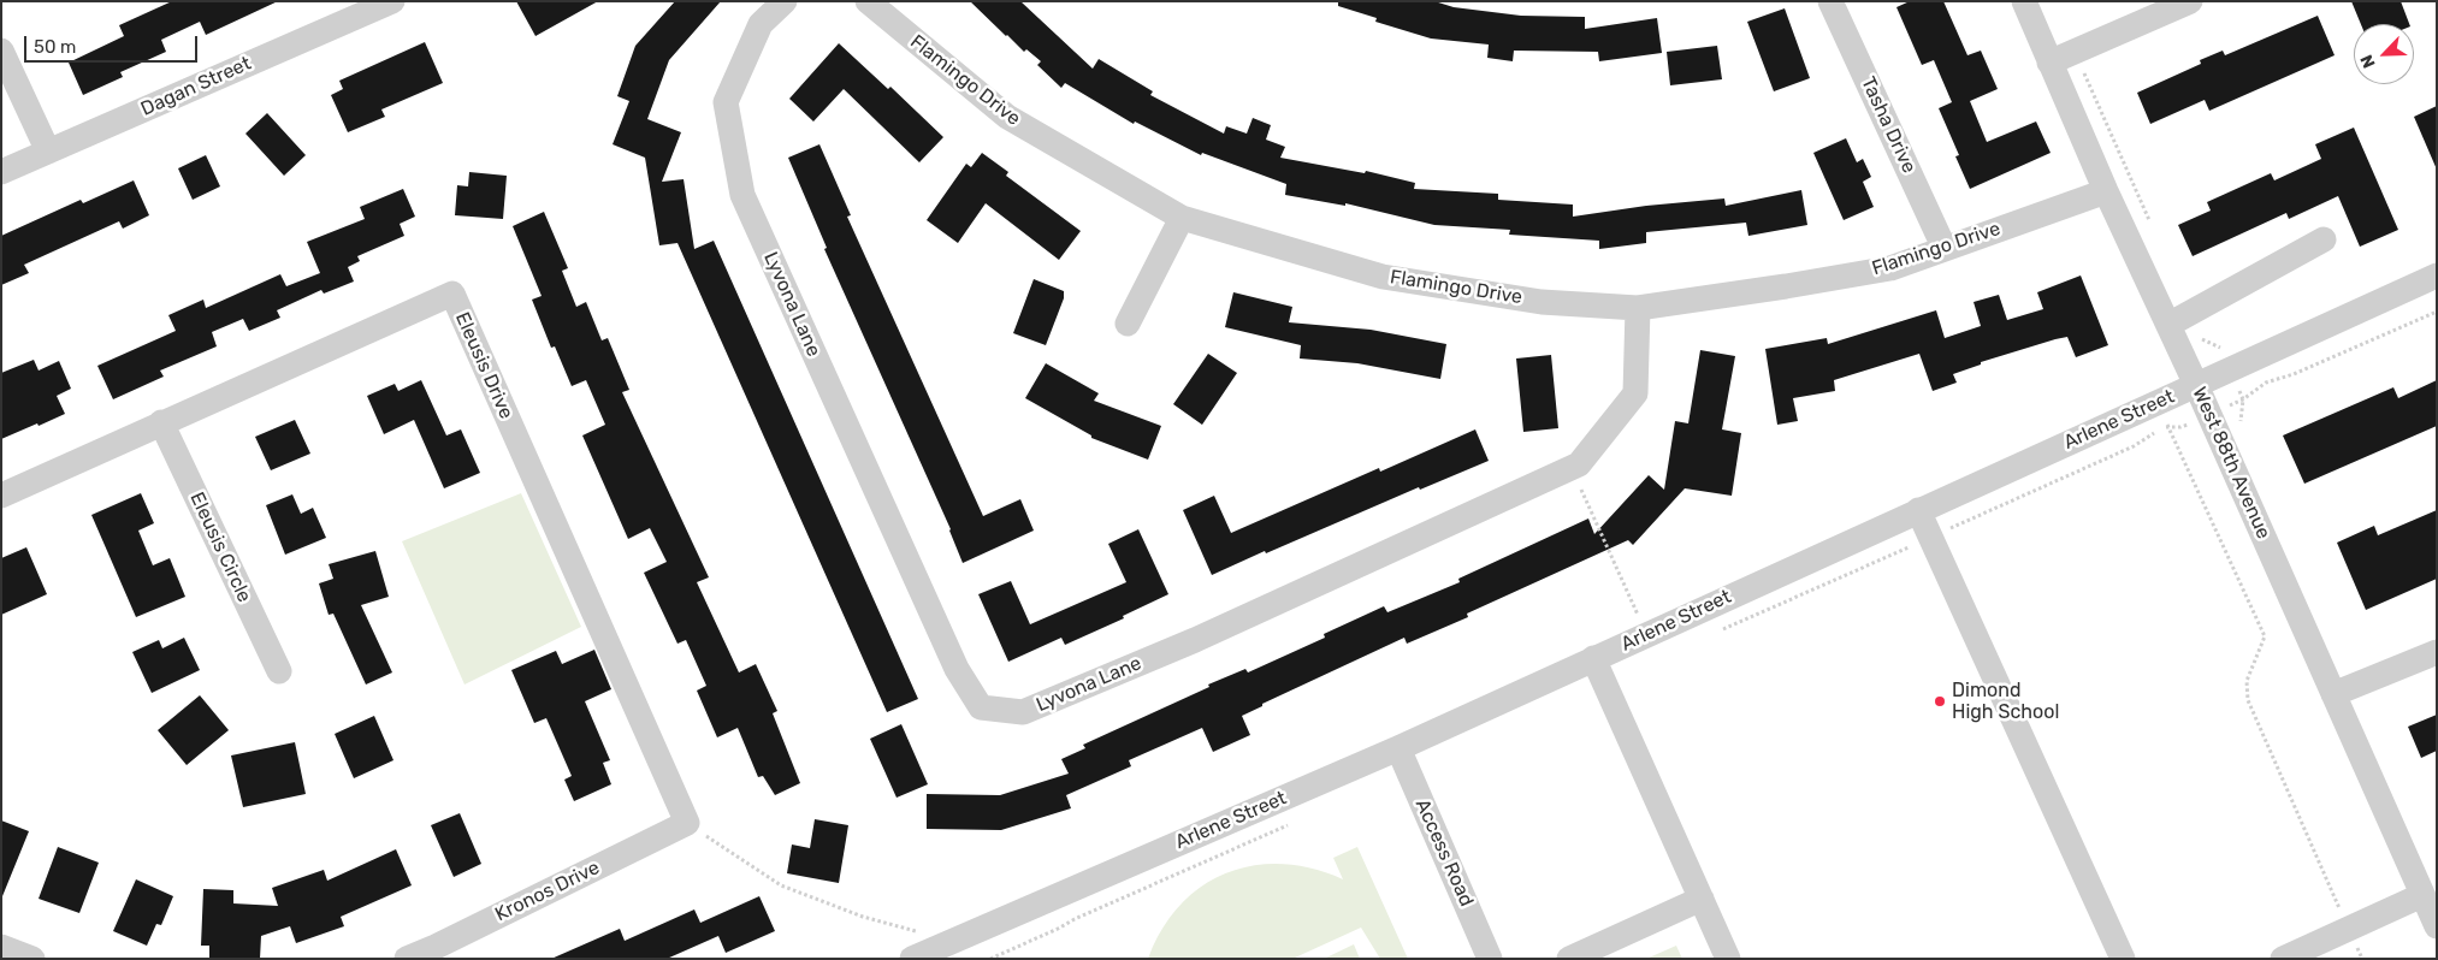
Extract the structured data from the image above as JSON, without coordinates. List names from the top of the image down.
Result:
{
  "streets": {
    "street": [
      "Flamingo Drive",
      "Dagan Street",
      "Tasha Drive",
      "Lyvona Lane",
      "Eleusis Drive",
      "Arlene Street",
      "West 88th Avenue",
      "Eleusis Circle",
      "Access Road",
      "Kronos Drive"
    ]
  },
  "crossings": [
    ["Flamingo Drive", "Tasha Drive"],
    ["Flamingo Drive", "Lyvona Lane"],
    ["Flamingo Drive", "West 88th Avenue"],
    ["Eleusis Drive", "Eleusis Circle"],
    ["Eleusis Drive", "Kronos Drive"],
    ["Arlene Street", "West 88th Avenue"],
    ["Arlene Street", "Access Road"]
  ],
  "places": ["Dimond High School"],
  "scale_bar": "50 m",
  "north": "bottom left"
}
